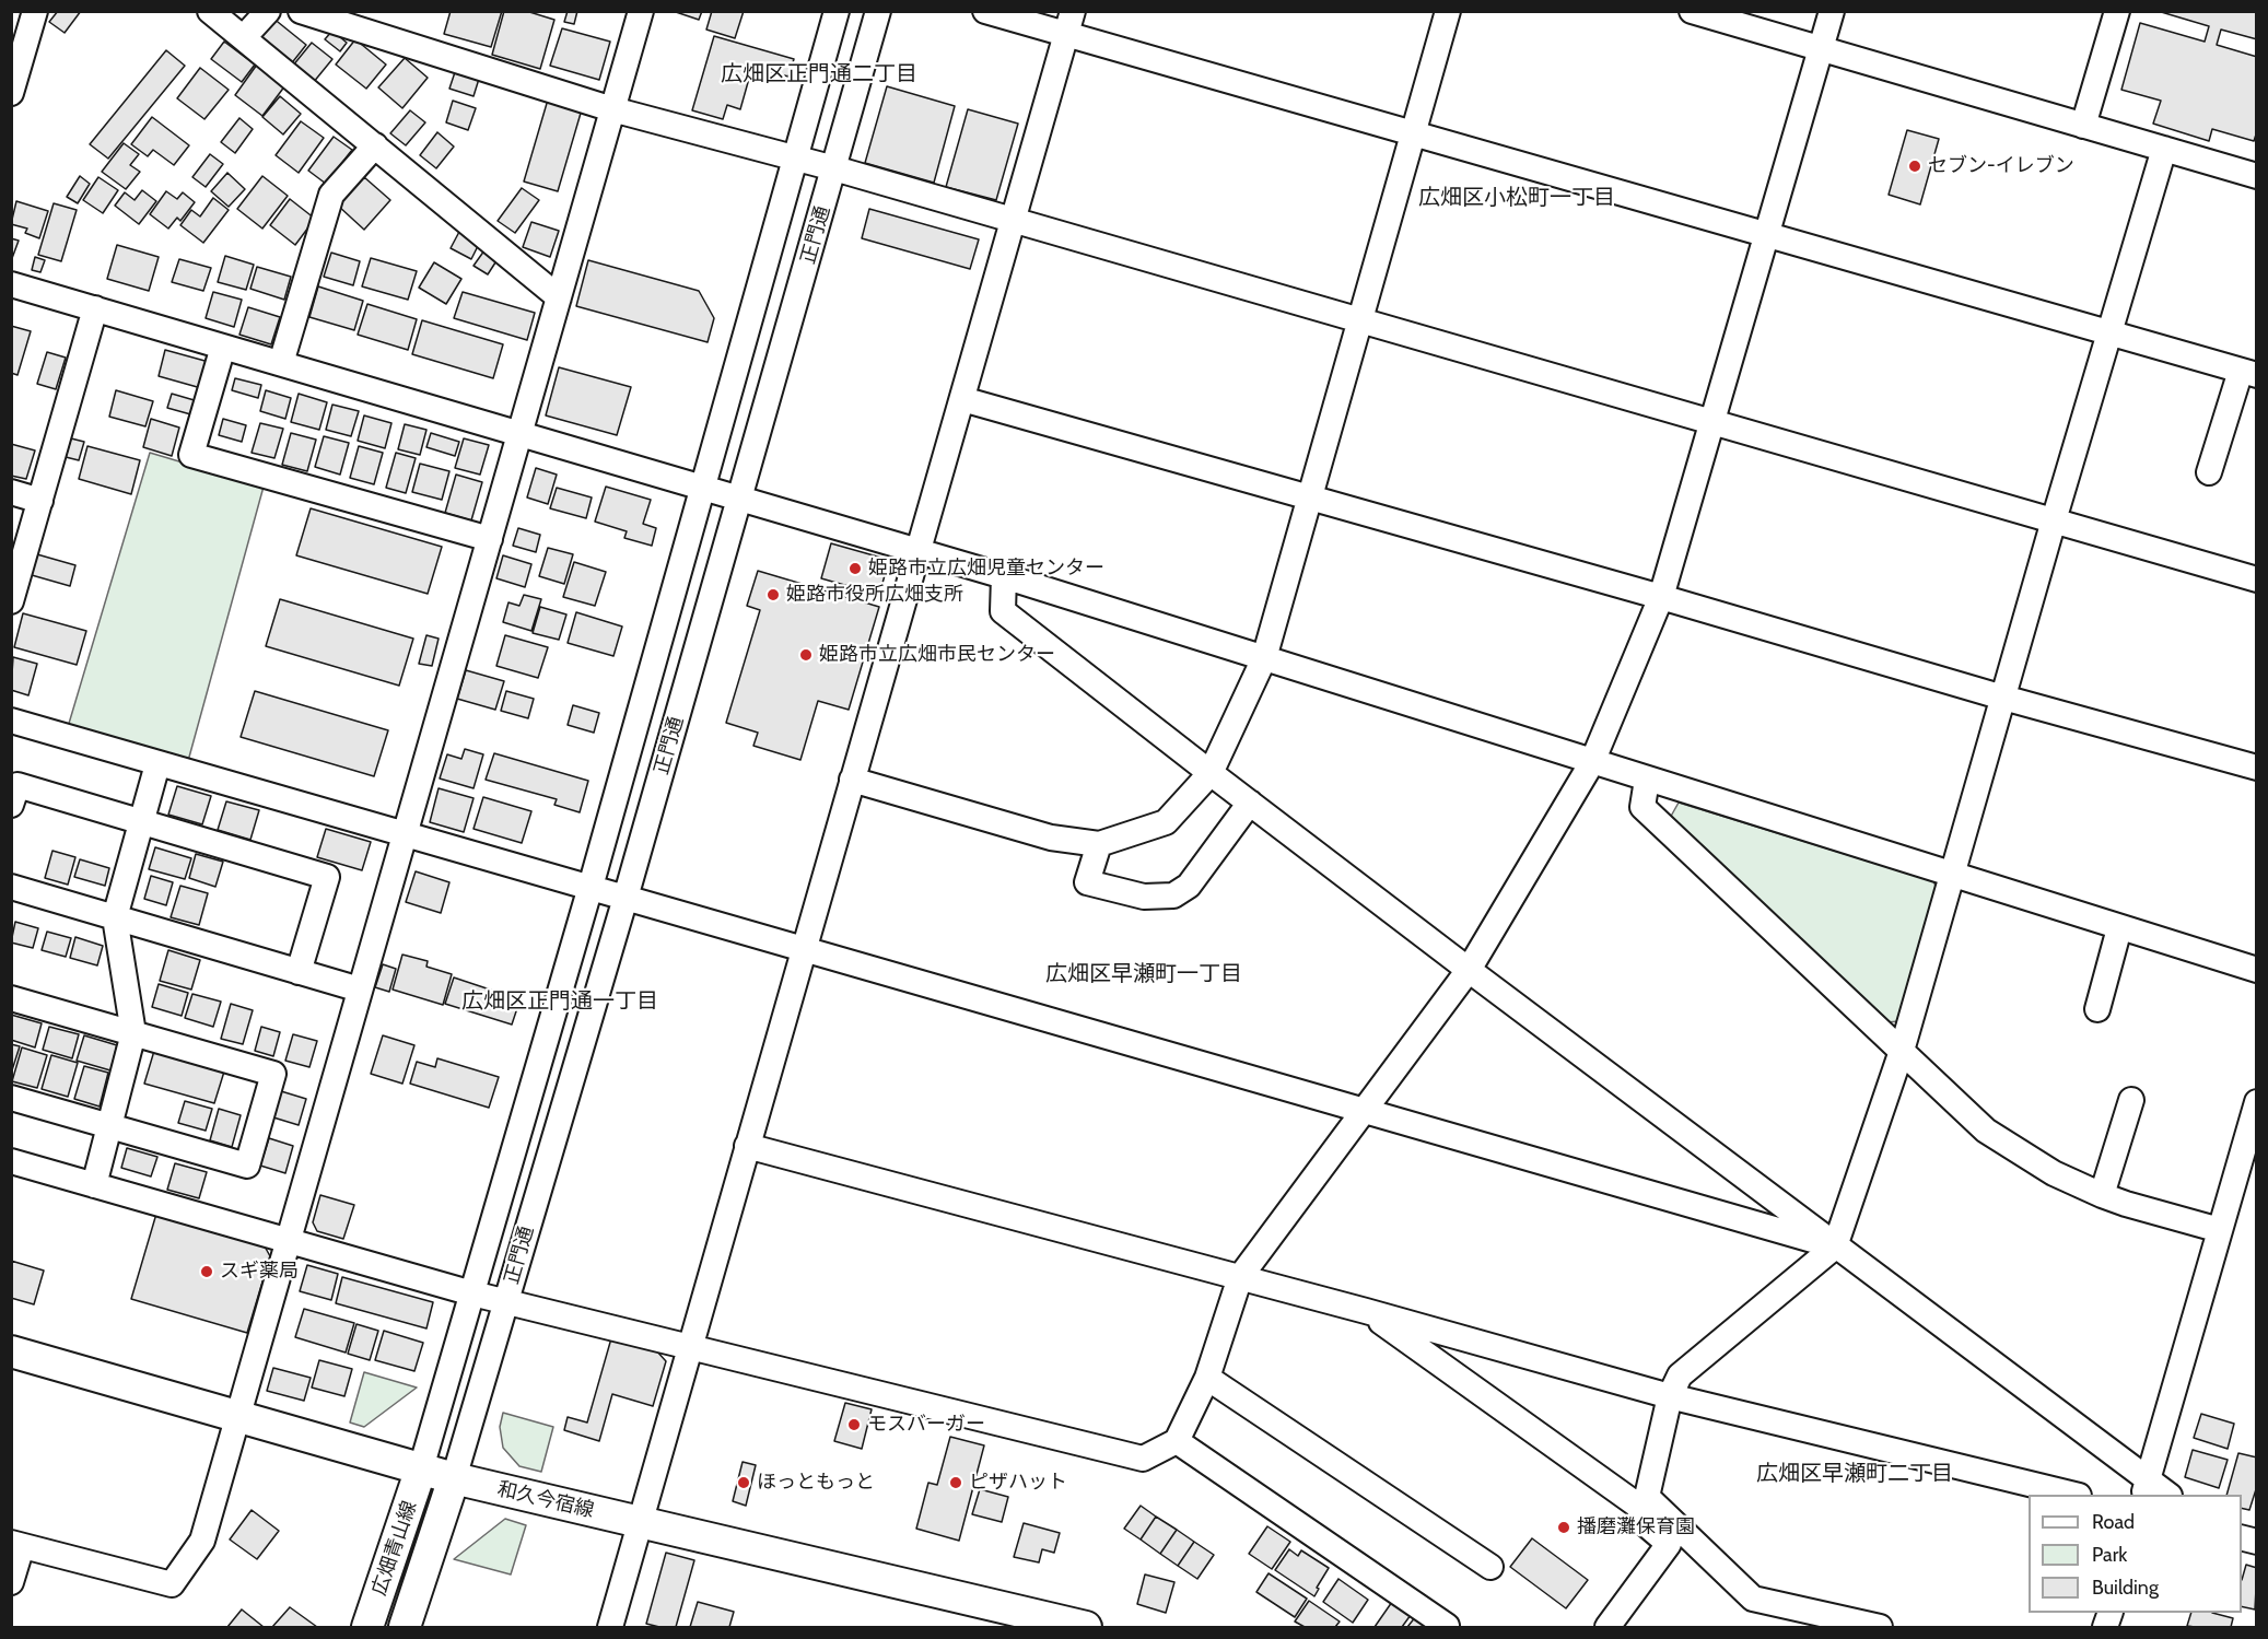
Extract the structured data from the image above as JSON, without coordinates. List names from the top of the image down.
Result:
{
  "streets": {
    "main road": ["和久今宿線", "広畑青山線"],
    "street": ["正門通"]
  },
  "crossings": [
    ["正門通", "和久今宿線"],
    ["正門通", "広畑青山線"],
    ["和久今宿線", "広畑青山線"]
  ],
  "districts": [
    "広畑区正門通二丁目",
    "広畑区小松町一丁目",
    "広畑区早瀬町一丁目",
    "広畑区正門通一丁目",
    "広畑区早瀬町二丁目"
  ],
  "places": [
    "セブン-イレブン",
    "姫路市立広畑児童センター",
    "姫路市役所広畑支所",
    "姫路市立広畑市民センター",
    "スギ薬局",
    "モスバーガー",
    "ほっともっと",
    "ピザハット",
    "播磨灘保育園"
  ],
  "legend": ["Road", "Park", "Building"]
}
